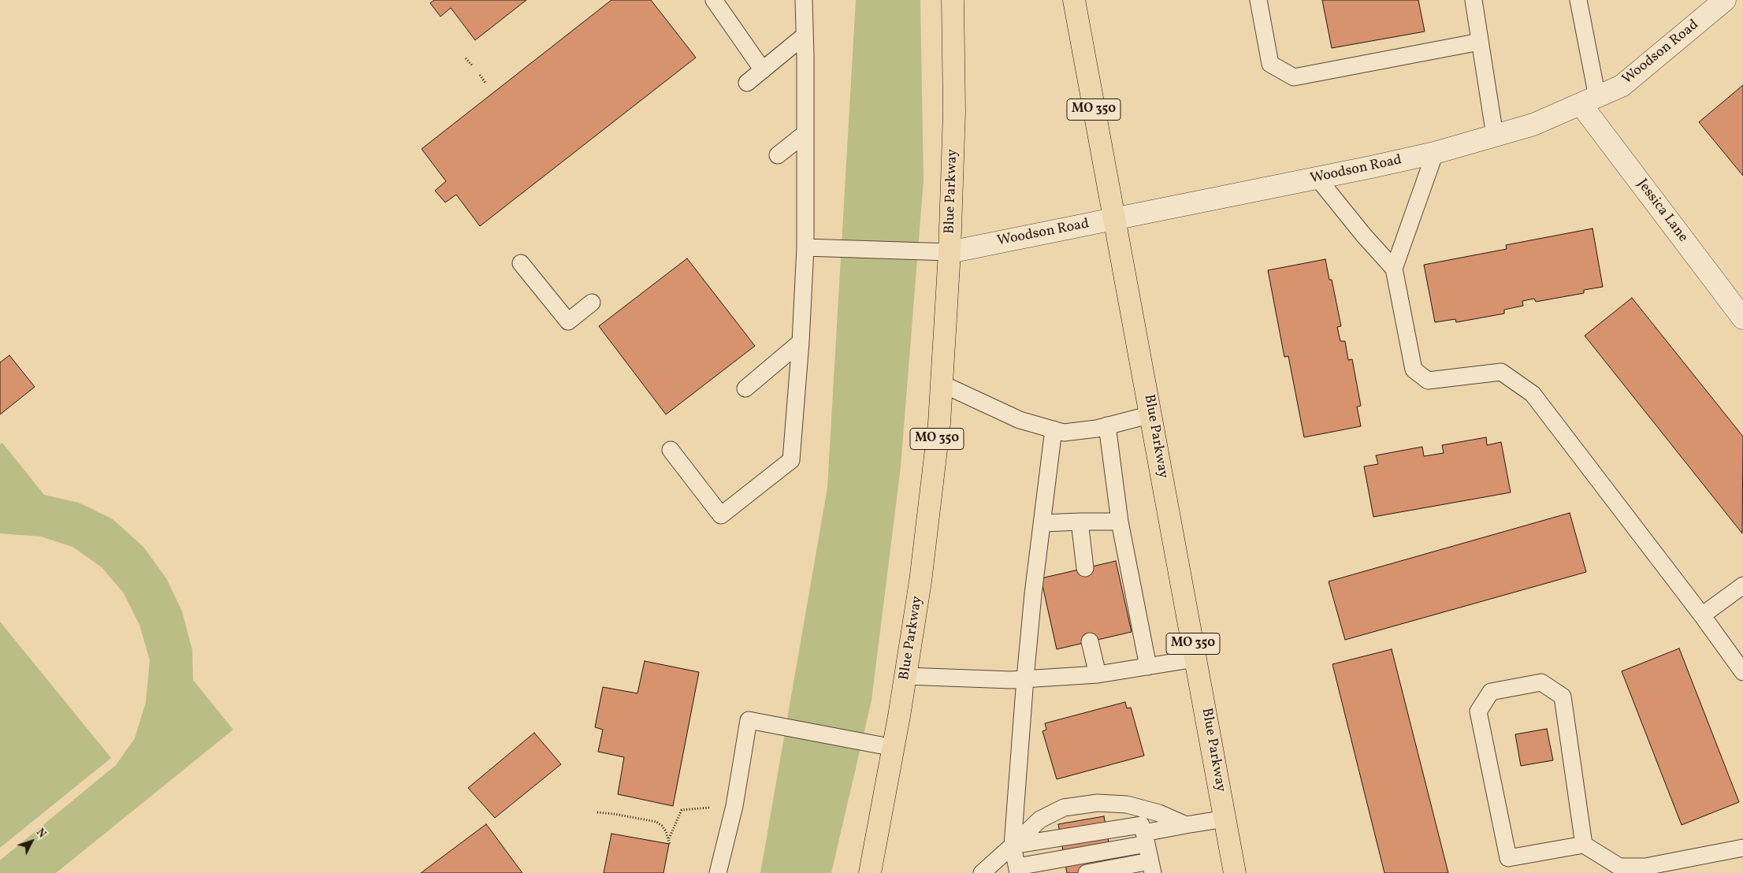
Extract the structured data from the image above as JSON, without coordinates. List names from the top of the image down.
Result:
{
  "streets": {
    "highway": ["MO 350", "Blue Parkway"],
    "street": ["Woodson Road", "Jessica Lane"]
  },
  "crossings": [
    ["Woodson Road", "Blue Parkway"],
    ["Woodson Road", "Jessica Lane"]
  ],
  "north": "top right"
}
